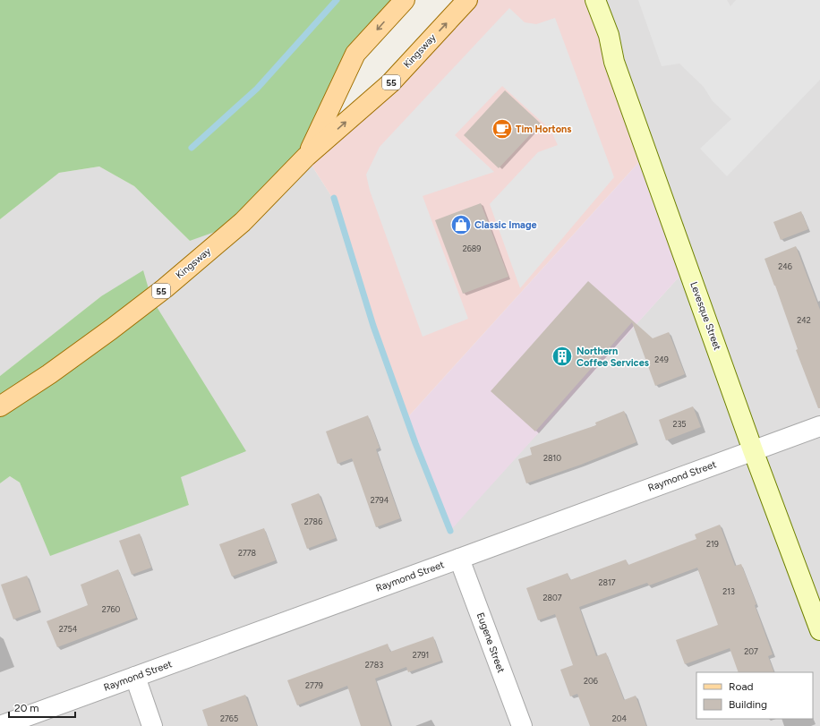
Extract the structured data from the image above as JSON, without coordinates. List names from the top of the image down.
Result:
{
  "streets": {
    "main road": ["Kingsway", "55"],
    "street": ["Levesque Street", "Raymond Street", "Eugene Street"]
  },
  "crossings": [
    ["Levesque Street", "Raymond Street"],
    ["Raymond Street", "Eugene Street"]
  ],
  "places": {
    "cafe": ["Tim Hortons"],
    "shop": ["Classic Image"],
    "building": ["Northern Coffee Services"]
  },
  "house_numbers": [
    "2689",
    "246",
    "242",
    "249",
    "235",
    "2810",
    "2794",
    "2786",
    "219",
    "2778",
    "2817",
    "213",
    "2807",
    "2760",
    "2754",
    "207",
    "2791",
    "2783",
    "206",
    "2779",
    "2765",
    "204"
  ],
  "legend": ["Road", "Building"],
  "scale_bar": "20 m"
}
